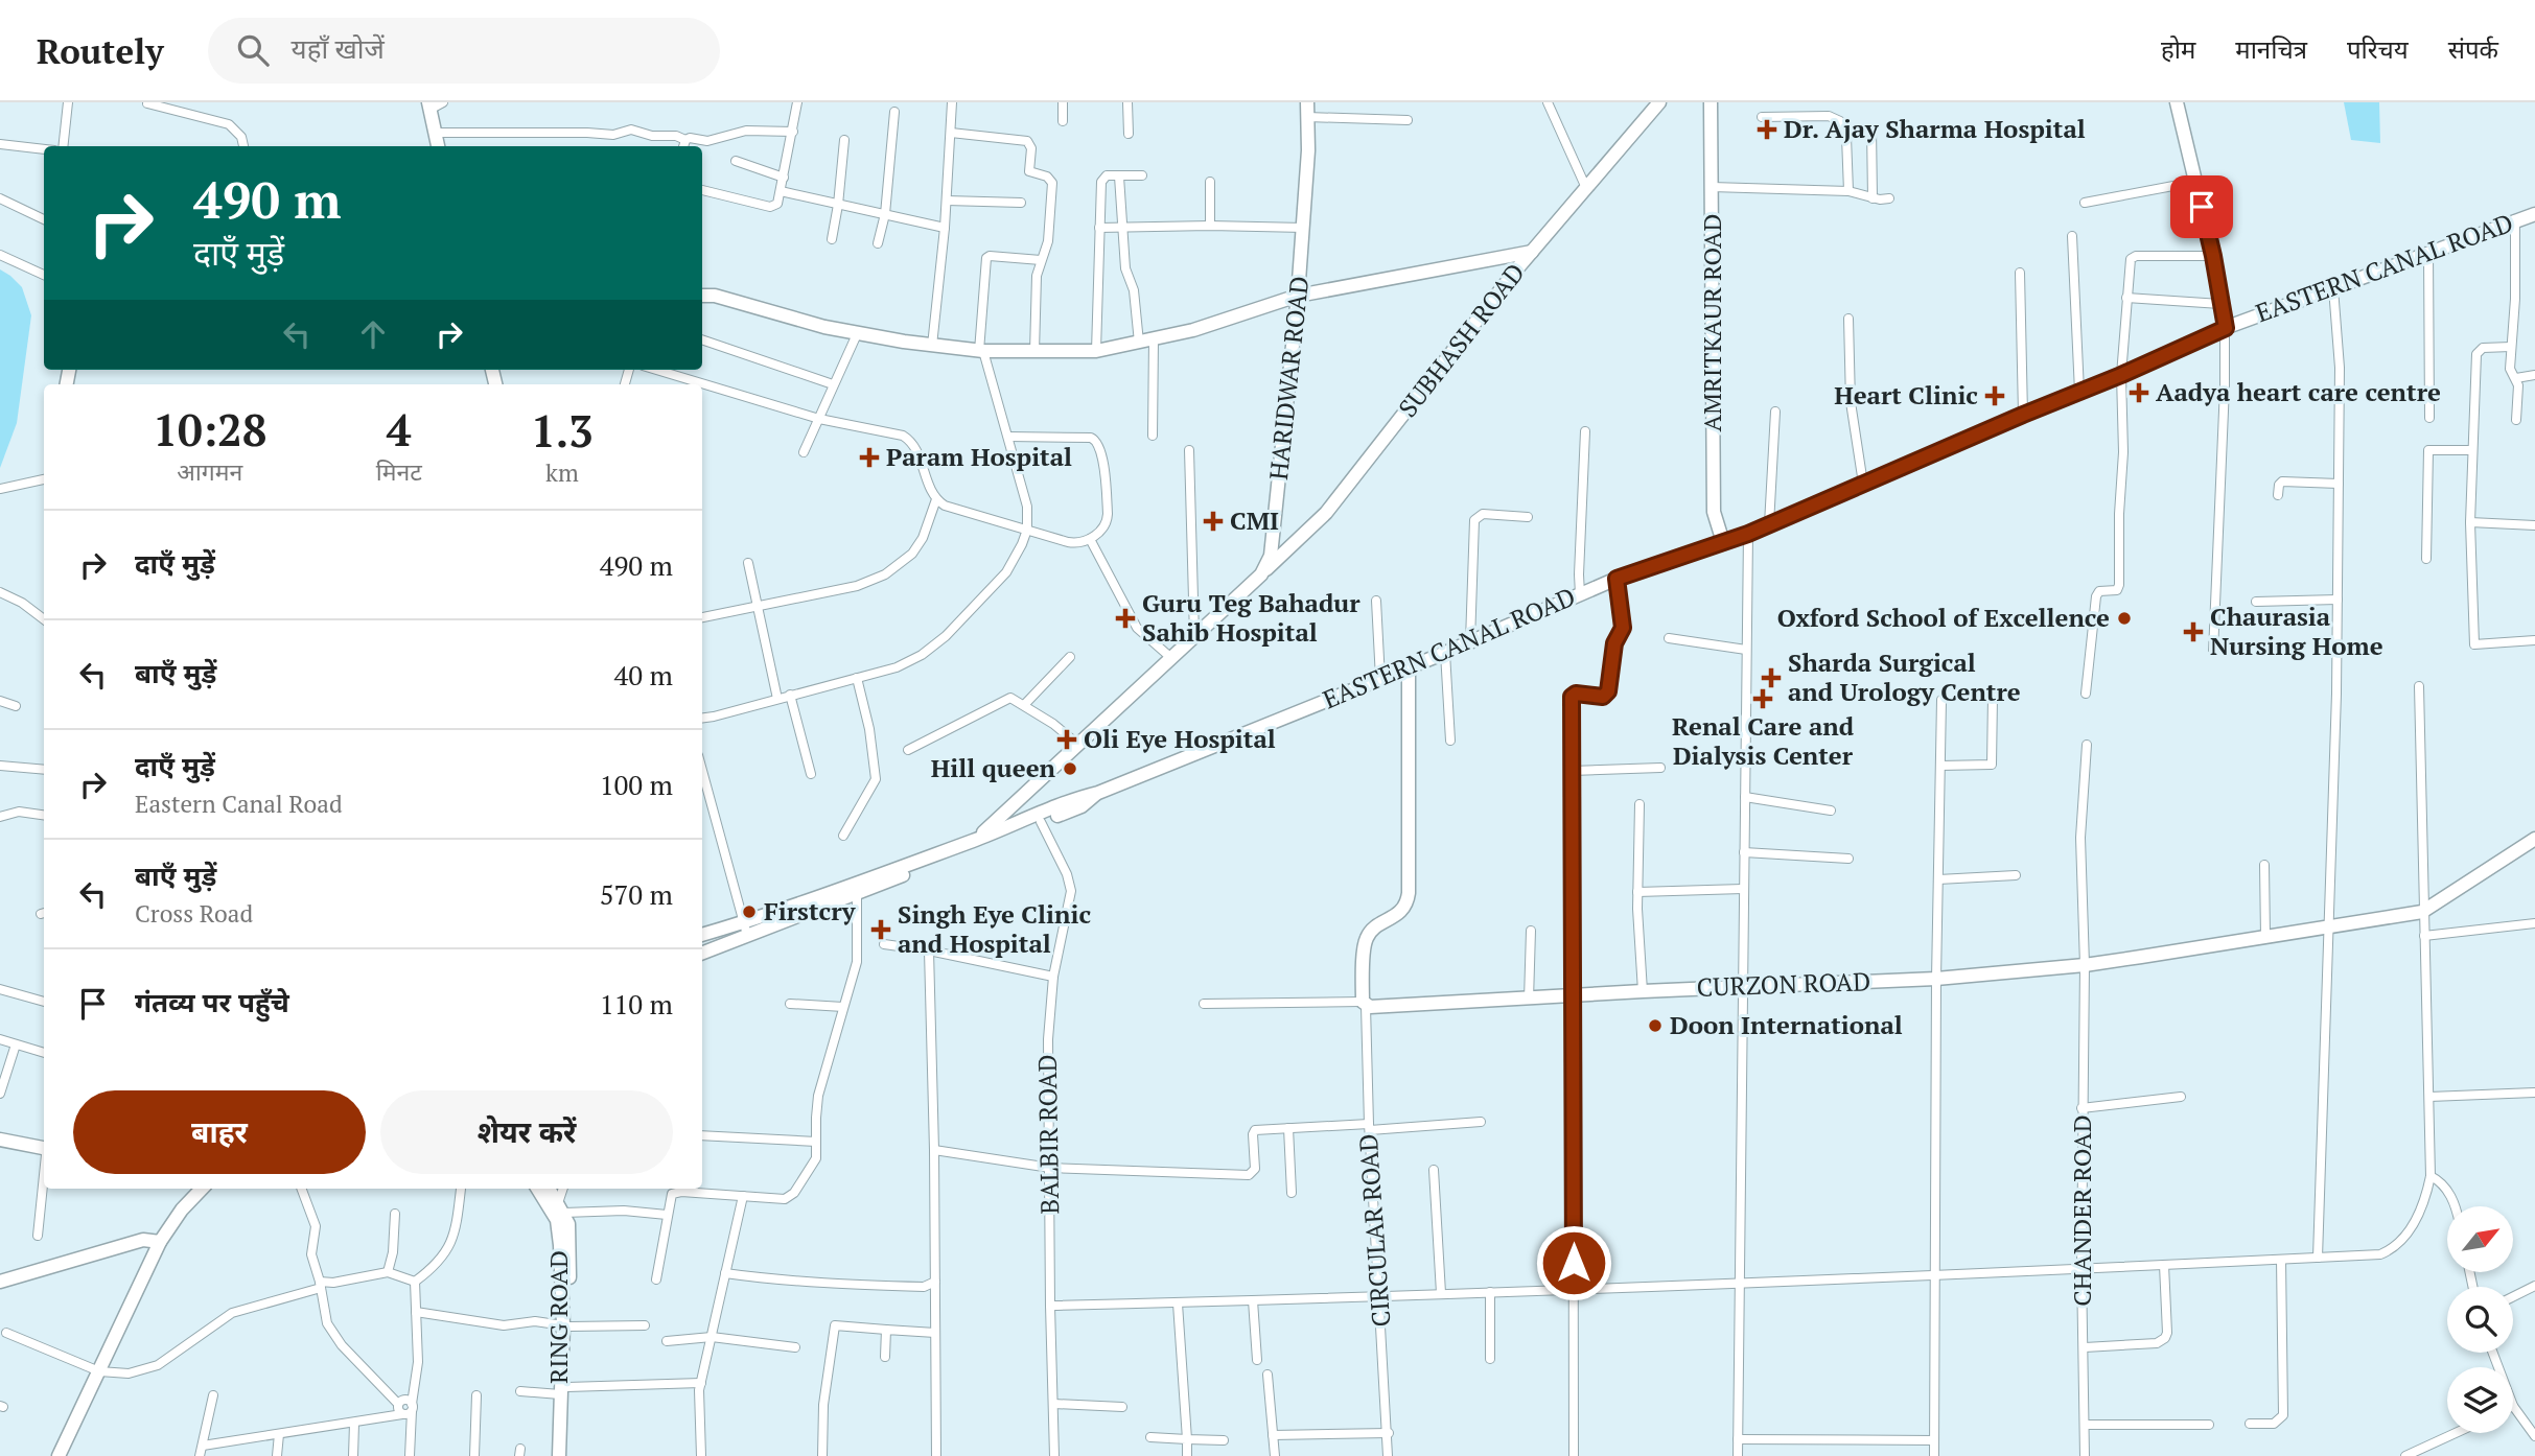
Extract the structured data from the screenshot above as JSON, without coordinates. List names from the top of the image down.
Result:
{
  "streets": {
    "street": [
      "EASTERN CANAL ROAD",
      "AMRITKAUR ROAD",
      "SUBHASH ROAD",
      "HARIDWAR ROAD",
      "CURZON ROAD",
      "BALBIR ROAD",
      "CHANDER ROAD",
      "CIRCULAR ROAD",
      "RING ROAD"
    ]
  },
  "crossings": [
    ["EASTERN CANAL ROAD", "AMRITKAUR ROAD"],
    ["EASTERN CANAL ROAD", "HARIDWAR ROAD"],
    ["SUBHASH ROAD", "HARIDWAR ROAD"],
    ["CURZON ROAD", "CHANDER ROAD"],
    ["CURZON ROAD", "CIRCULAR ROAD"]
  ],
  "places": {
    "health": [
      "Dr. Ajay Sharma Hospital",
      "Aadya heart care centre",
      "Heart Clinic",
      "Param Hospital",
      "CMI",
      "Guru Teg Bahadur Sahib Hospital",
      "Chaurasia Nursing Home",
      "Sharda Surgical and Urology Centre",
      "Renal Care and Dialysis Center",
      "Oli Eye Hospital",
      "Singh Eye Clinic and Hospital"
    ],
    "other": [
      "Oxford School of Excellence",
      "Hill queen",
      "Firstcry",
      "Doon International"
    ]
  },
  "north": "top right",
  "page": {
    "header": "Routely",
    "search": "यहाँ खोजें",
    "nav": [
      "होम",
      "मानचित्र",
      "परिचय",
      "संपर्क"
    ],
    "turn": ["490 m", "दाएँ मुड़ें"],
    "eta": [
      "10:28",
      "आगमन",
      "4",
      "मिनट",
      "1.3",
      "km"
    ],
    "list": [
      {
        "name": "दाएँ मुड़ें",
        "value": "490 m"
      },
      {
        "name": "बाएँ मुड़ें",
        "value": "40 m"
      },
      {
        "name": "दाएँ मुड़ें",
        "note": "Eastern Canal Road",
        "value": "100 m"
      },
      {
        "name": "बाएँ मुड़ें",
        "note": "Cross Road",
        "value": "570 m"
      },
      {
        "name": "गंतव्य पर पहुँचे",
        "value": "110 m"
      }
    ],
    "buttons": ["बाहर", "शेयर करें"]
  }
}
